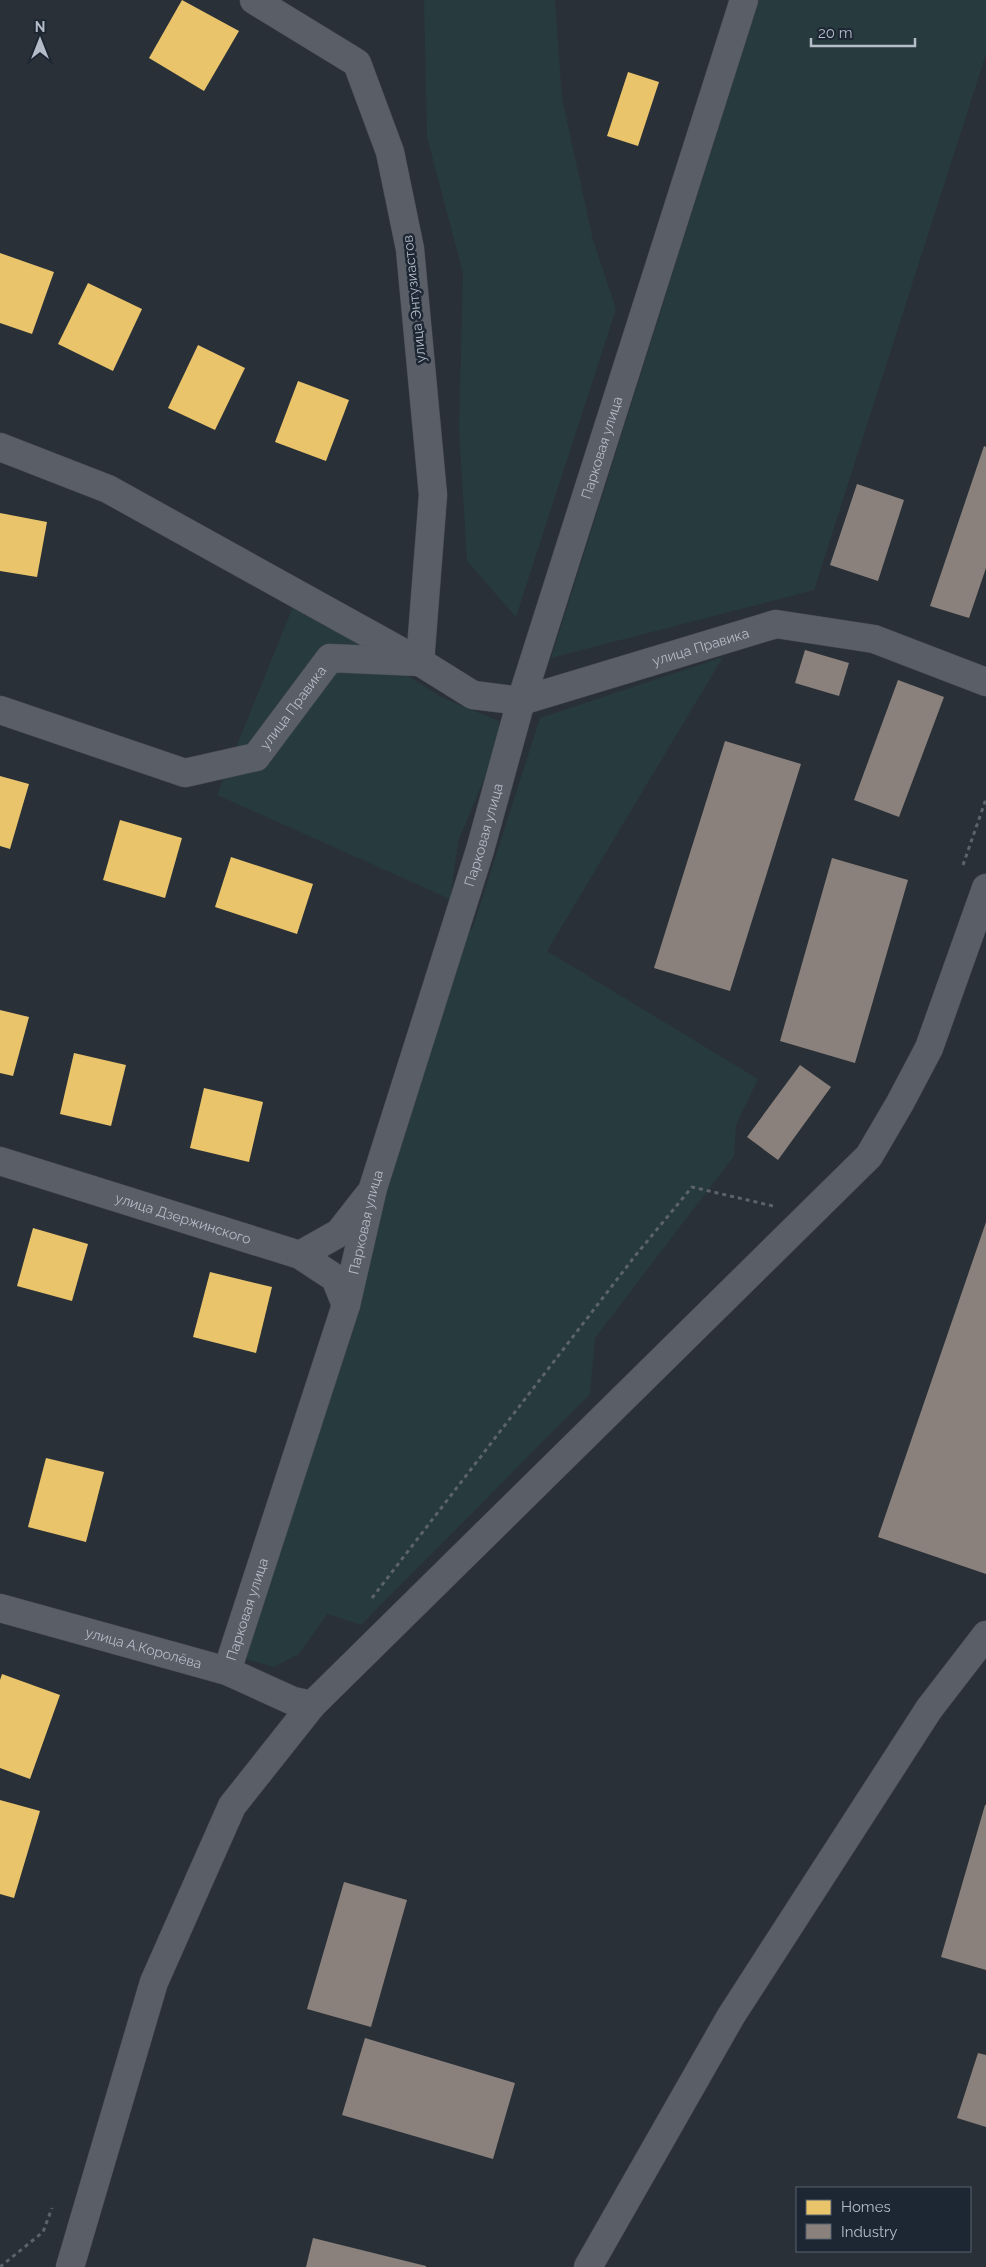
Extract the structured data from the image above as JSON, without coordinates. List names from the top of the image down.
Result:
{
  "streets": {
    "street": [
      "улица Энтузиастов",
      "Парковая улица",
      "улица Правика",
      "улица Дзержинского",
      "улица А.Королёва"
    ]
  },
  "crossings": [
    ["улица Энтузиастов", "улица Правика"],
    ["Парковая улица", "улица Правика"],
    ["Парковая улица", "улица Дзержинского"],
    ["Парковая улица", "улица А.Королёва"]
  ],
  "legend": ["Homes", "Industry"],
  "scale_bar": "20 m",
  "north": "top"
}
